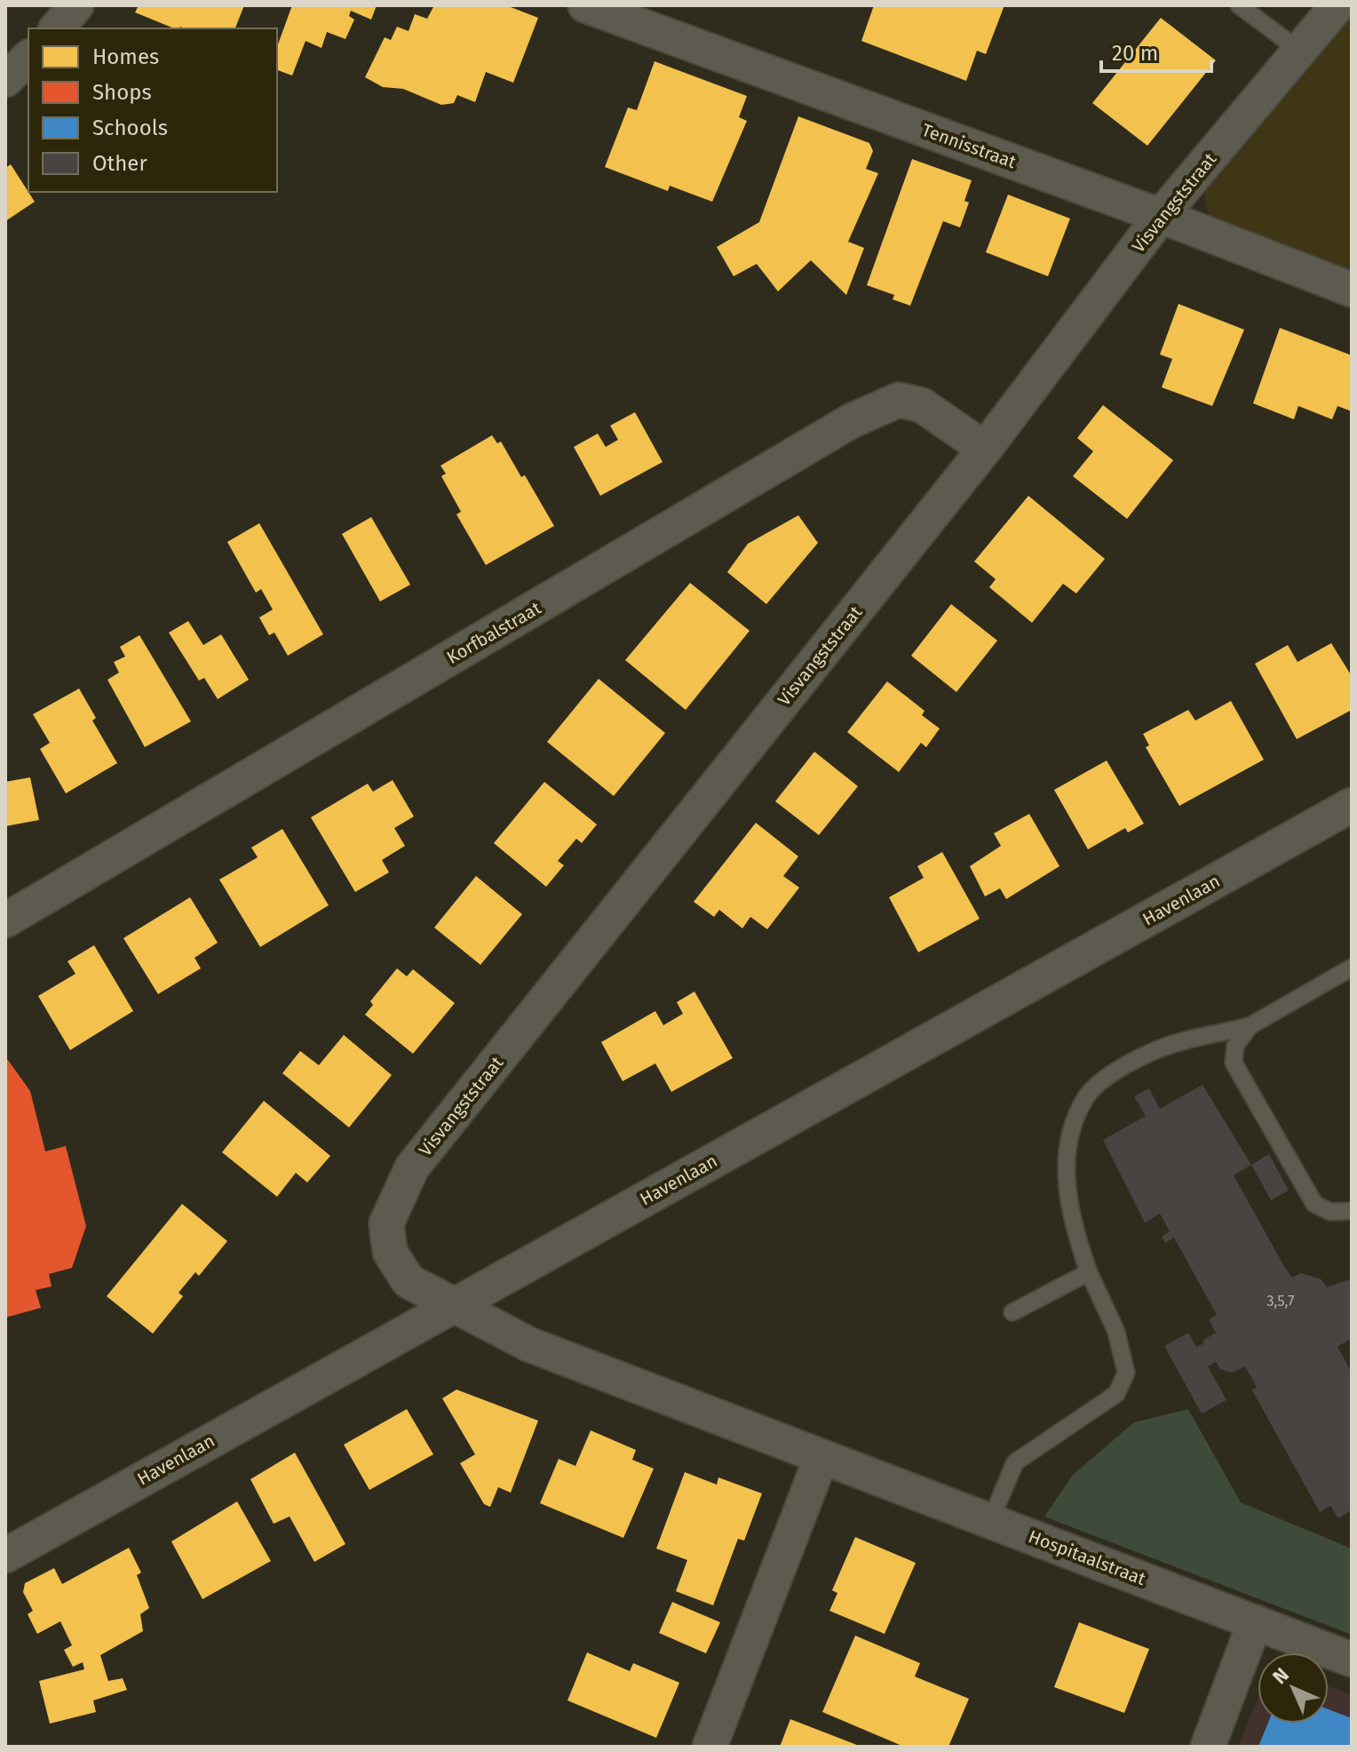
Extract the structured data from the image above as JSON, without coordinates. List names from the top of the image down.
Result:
{
  "streets": {
    "street": [
      "Tennisstraat",
      "Visvangststraat",
      "Korfbalstraat",
      "Havenlaan",
      "Hospitaalstraat"
    ]
  },
  "crossings": [
    ["Tennisstraat", "Visvangststraat"],
    ["Visvangststraat", "Korfbalstraat"],
    ["Visvangststraat", "Havenlaan"],
    ["Visvangststraat", "Hospitaalstraat"],
    ["Havenlaan", "Hospitaalstraat"]
  ],
  "house_numbers": ["3,5,7"],
  "legend": [
    "Homes",
    "Shops",
    "Schools",
    "Other"
  ],
  "scale_bar": "20 m",
  "north": "top left"
}
